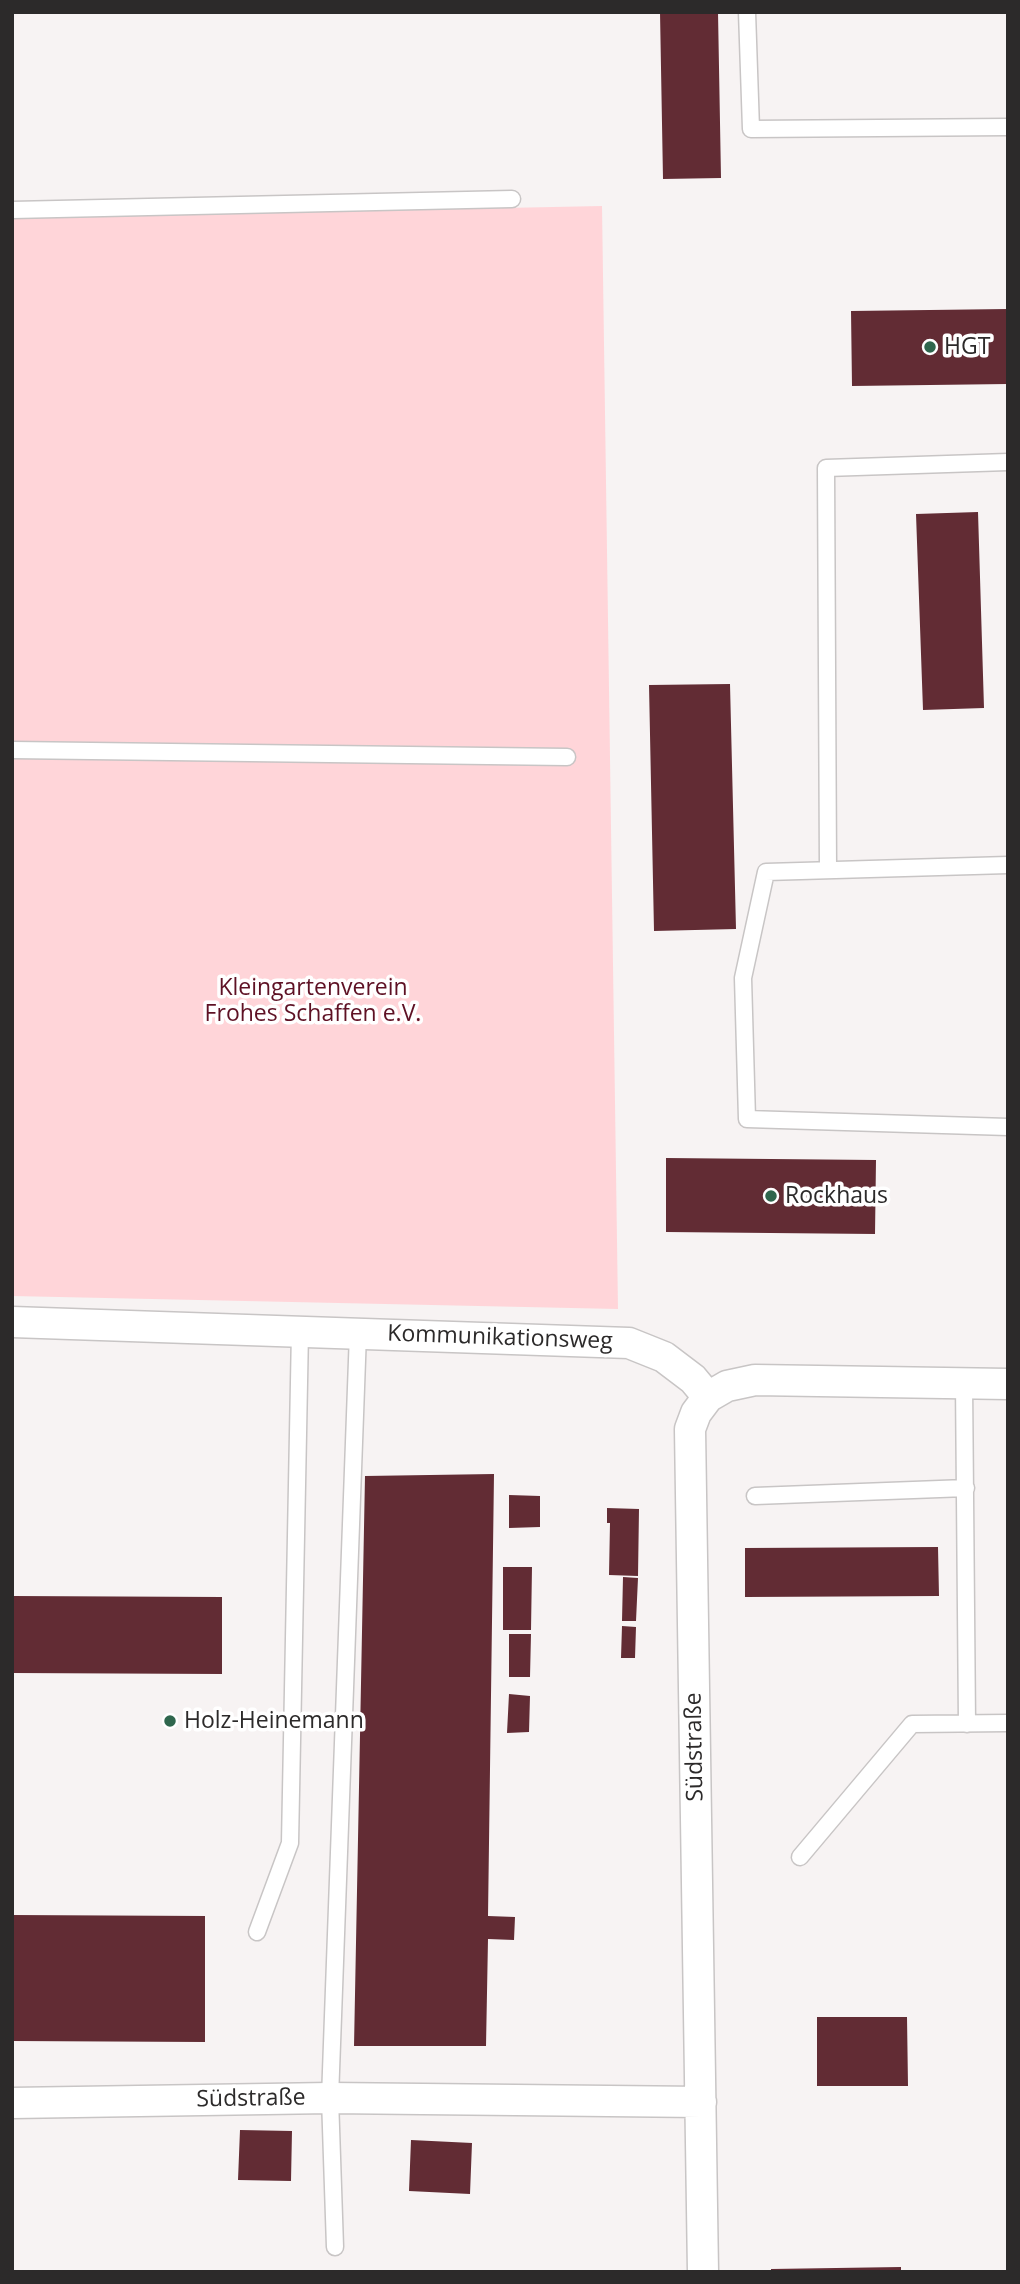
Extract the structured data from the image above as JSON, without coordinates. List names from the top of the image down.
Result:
{
  "streets": {
    "street": ["Kommunikationsweg", "Südstraße"]
  },
  "crossings": [
    ["Kommunikationsweg", "Südstraße"]
  ],
  "parks": ["Kleingartenverein Frohes Schaffen e.V."],
  "places": ["HGT", "Rockhaus", "Holz-Heinemann"]
}
